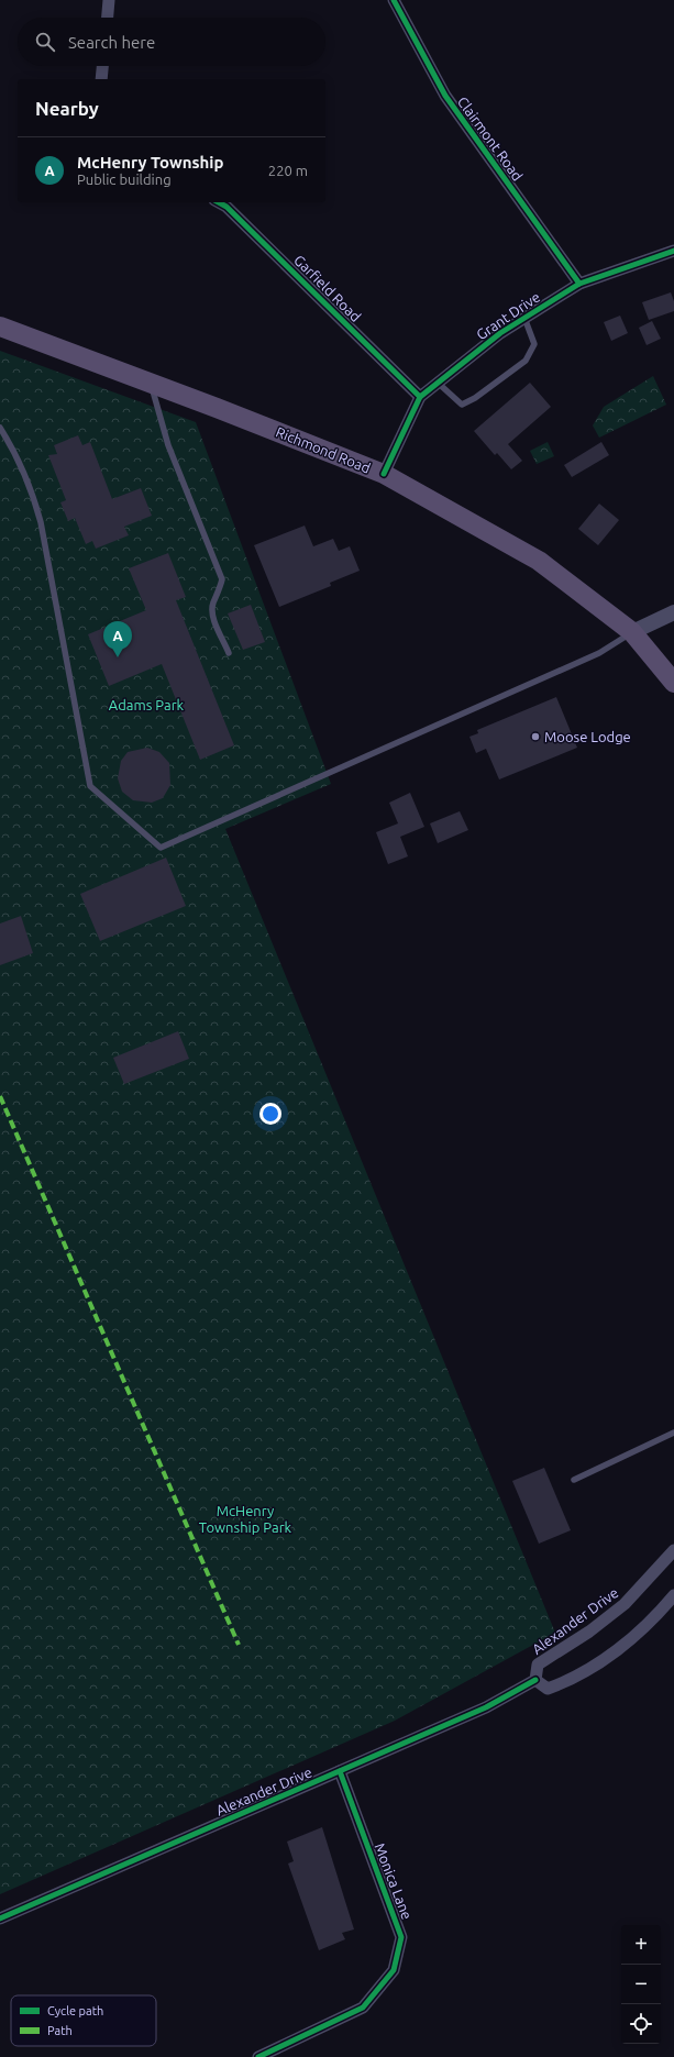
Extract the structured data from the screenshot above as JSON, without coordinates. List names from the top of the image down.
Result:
{
  "streets": {
    "main road": ["Richmond Road"],
    "street": [
      "Clairmont Road",
      "Garfield Road",
      "Grant Drive",
      "Alexander Drive",
      "Monica Lane"
    ]
  },
  "crossings": [
    ["Clairmont Road", "Grant Drive"],
    ["Garfield Road", "Grant Drive"],
    ["Grant Drive", "Richmond Road"],
    ["Alexander Drive", "Monica Lane"]
  ],
  "parks": ["Adams Park", "McHenry Township Park"],
  "places": ["Moose Lodge"],
  "legend": ["Cycle path", "Path"],
  "page": {
    "search": "Search here",
    "heading": "Nearby",
    "list": [
      {
        "mark": "A",
        "name": "McHenry Township",
        "note": "Public building",
        "value": "220 m"
      }
    ],
    "pins": "A",
    "map_buttons": ["+", "−"]
  }
}
